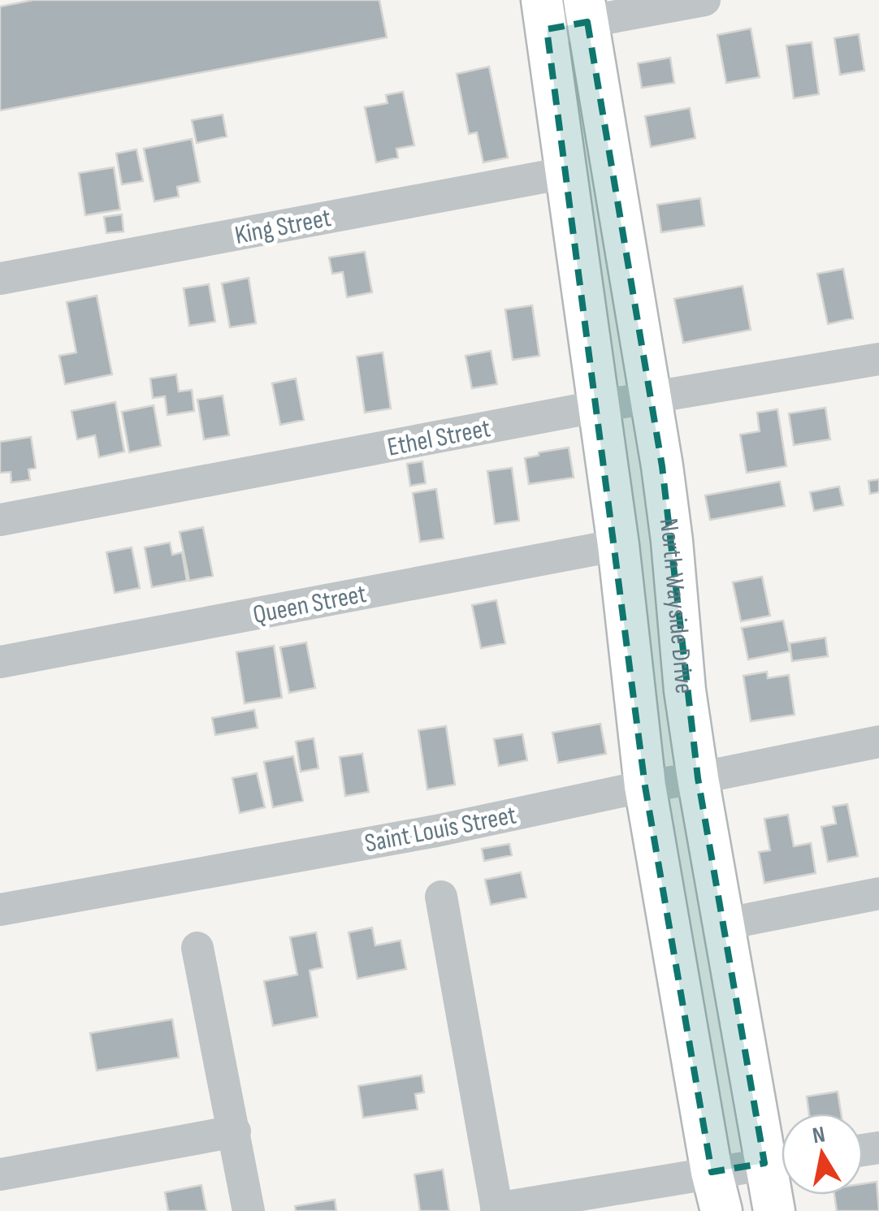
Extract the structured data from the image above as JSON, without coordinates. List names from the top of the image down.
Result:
{
  "streets": {
    "main road": ["North Wayside Drive"],
    "street": [
      "King Street",
      "Ethel Street",
      "Queen Street",
      "Saint Louis Street"
    ]
  },
  "crossings": [
    ["King Street", "North Wayside Drive"],
    ["Ethel Street", "North Wayside Drive"],
    ["Queen Street", "North Wayside Drive"],
    ["North Wayside Drive", "Saint Louis Street"]
  ],
  "north": "top"
}
